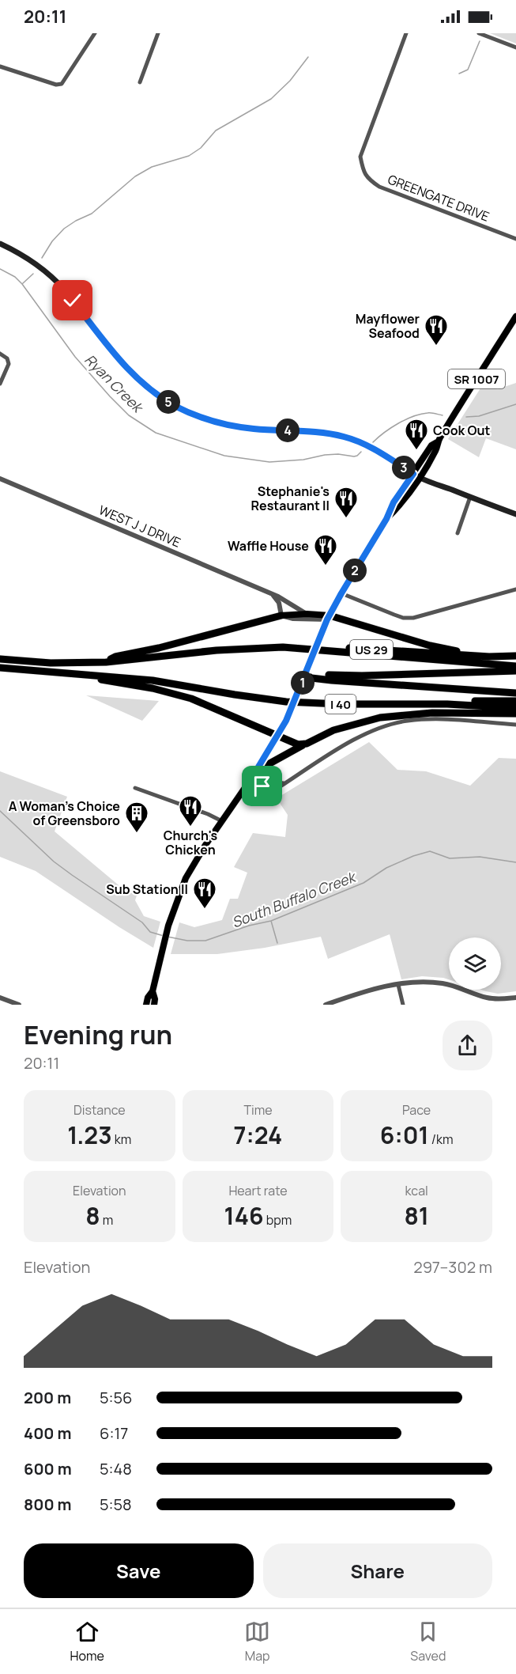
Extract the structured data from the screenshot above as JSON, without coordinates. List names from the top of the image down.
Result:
{
  "streets": {
    "highway": ["US 29", "I 40"],
    "main road": ["SR 1007", "WEST J J DRIVE"],
    "street": ["GREENGATE DRIVE"]
  },
  "crossings": [
    ["SR 1007", "WEST J J DRIVE"]
  ],
  "water": ["Ryan Creek", "South Buffalo Creek"],
  "places": {
    "restaurant": [
      "Mayflower Seafood",
      "Cook Out",
      "Stephanie's Restaurant II",
      "Waffle House",
      "Church's Chicken",
      "Sub Station II"
    ],
    "building": ["A Woman's Choice of Greensboro"]
  },
  "page": {
    "status": "20:11",
    "pins": [
      "5",
      "4",
      "3",
      "2",
      "1"
    ],
    "heading": ["Evening run", "20:11"],
    "stats": [
      ["Distance", "1.23 km"],
      ["Time", "7:24"],
      ["Pace", "6:01 /km"],
      ["Elevation", "8 m"],
      ["Heart rate", "146 bpm"],
      ["kcal", "81"]
    ],
    "chart": ["Elevation", "297–302 m"],
    "list": [
      {
        "name": "200 m",
        "note": "5:56"
      },
      {
        "name": "400 m",
        "note": "6:17"
      },
      {
        "name": "600 m",
        "note": "5:48"
      },
      {
        "name": "800 m",
        "note": "5:58"
      }
    ],
    "buttons": ["Save", "Share"],
    "tabs": ["Home", "Map", "Saved"]
  }
}
